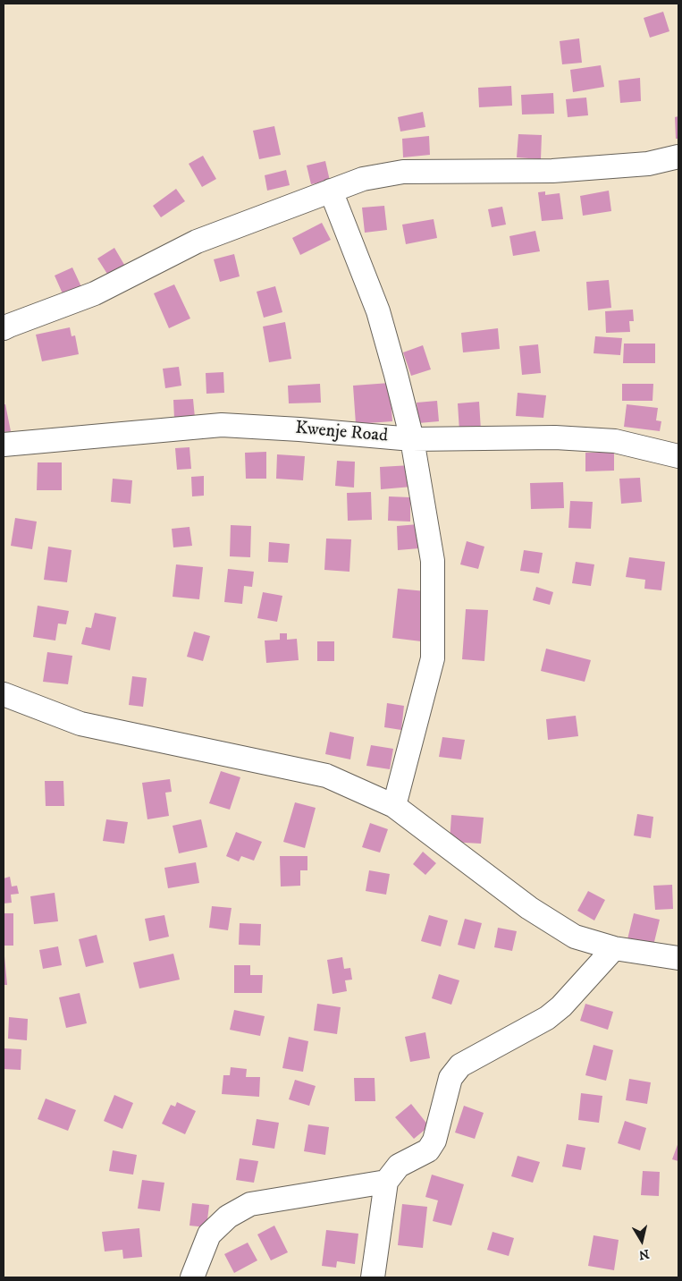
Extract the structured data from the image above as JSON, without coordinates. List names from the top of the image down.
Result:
{
  "streets": {
    "street": ["Kwenje Road"]
  },
  "north": "bottom"
}
